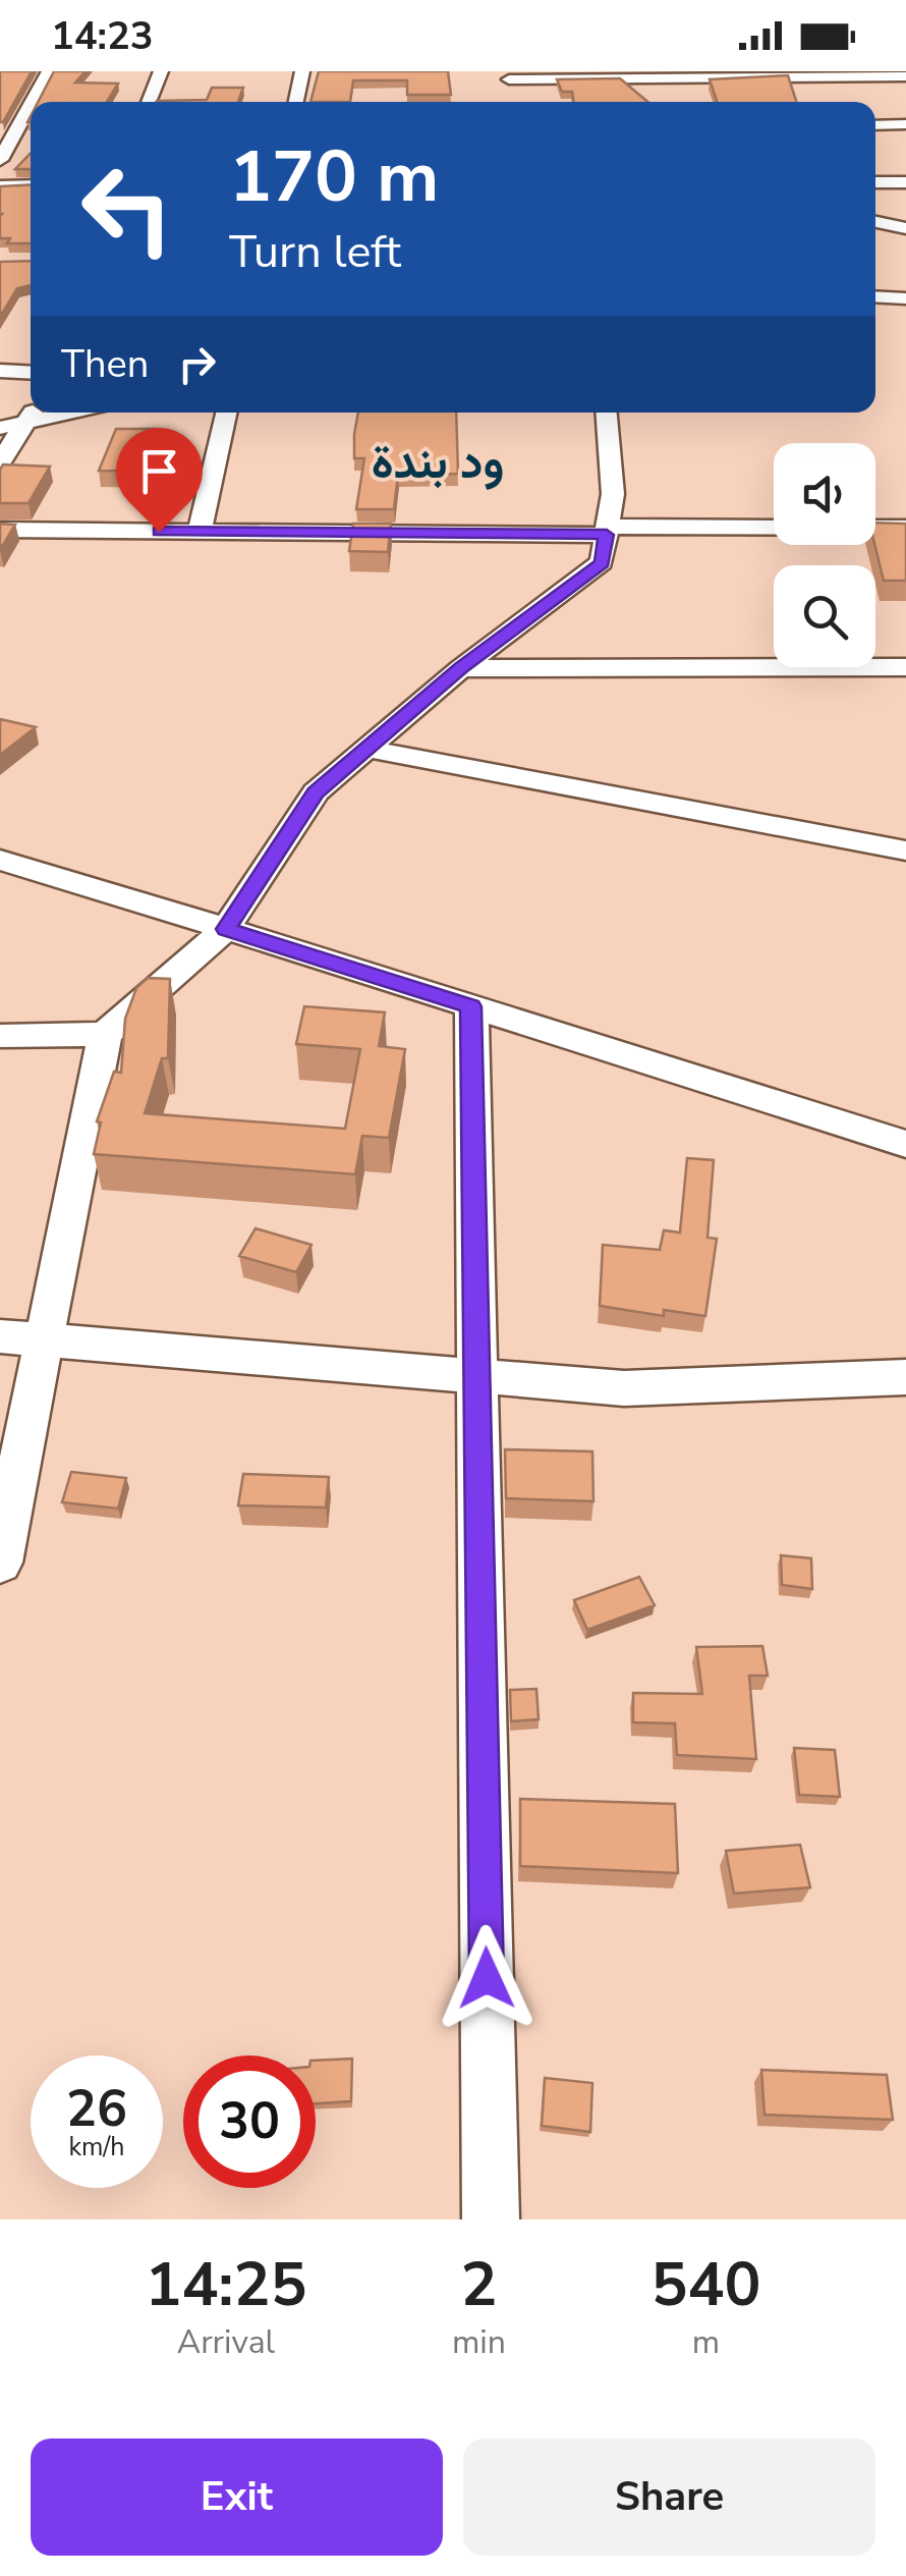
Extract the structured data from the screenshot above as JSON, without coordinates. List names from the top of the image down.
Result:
{
  "districts": ["ود بندة"],
  "page": {
    "status": "14:23",
    "turn": ["170 m", "Turn left"],
    "then": "Then",
    "speed": "26 km/h",
    "limit": "30",
    "eta": [
      "14:25",
      "Arrival",
      "2",
      "min",
      "540",
      "m"
    ],
    "buttons": ["Exit", "Share"]
  }
}
